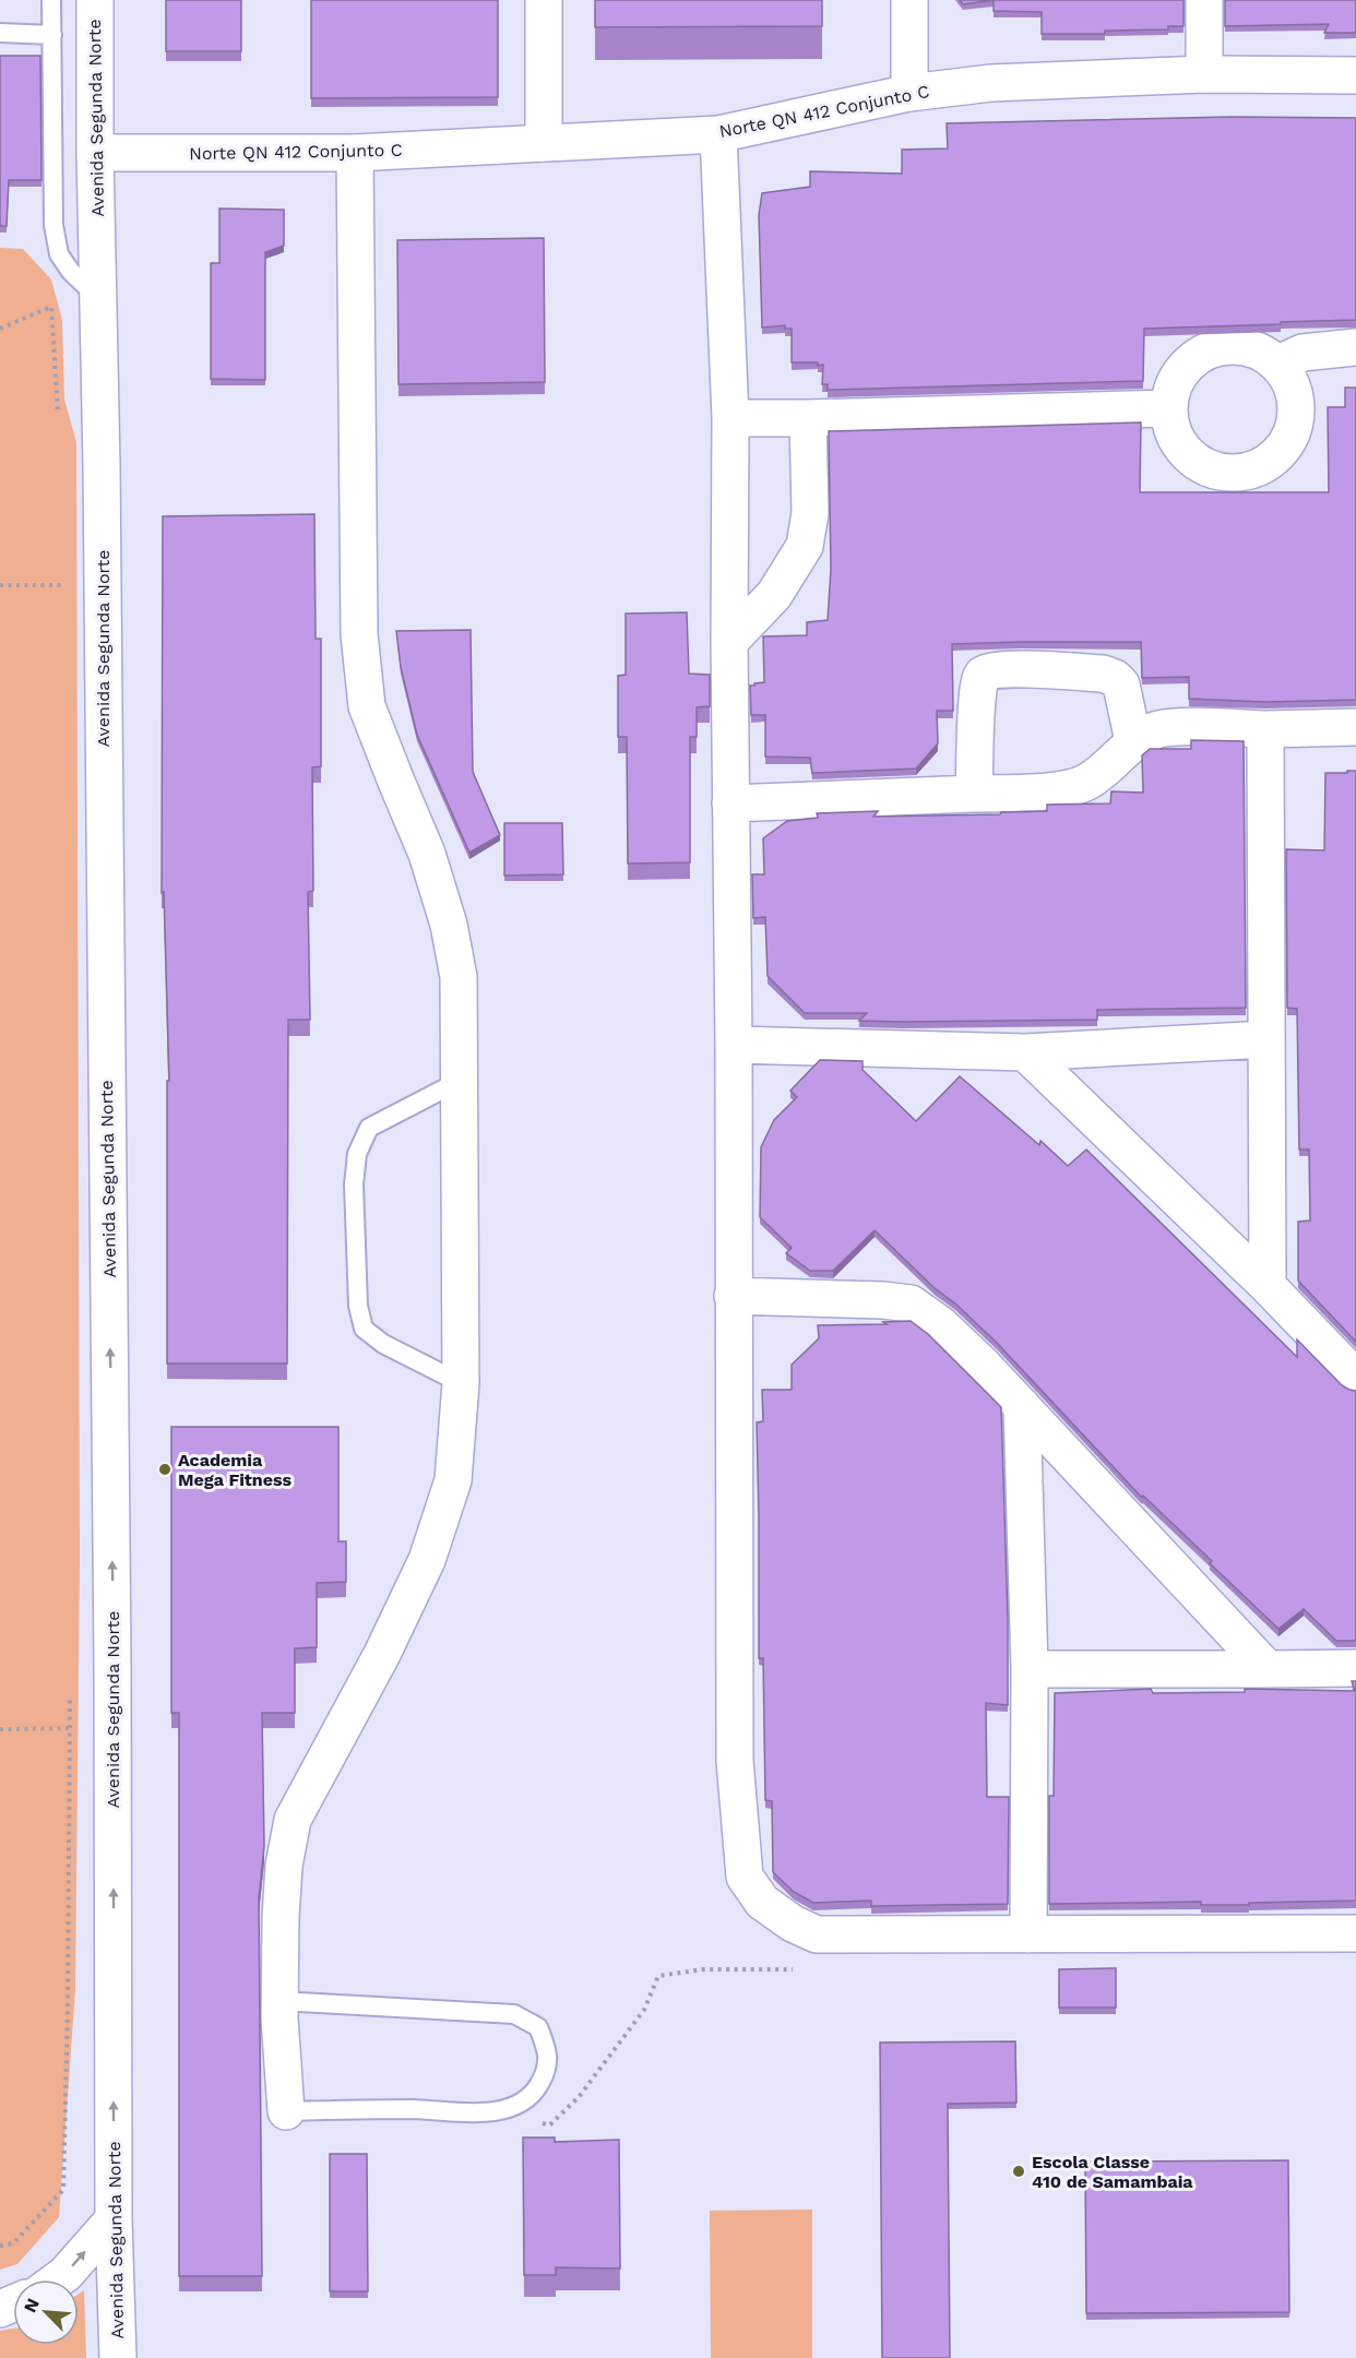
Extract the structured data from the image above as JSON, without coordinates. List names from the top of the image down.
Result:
{
  "streets": {
    "street": ["Norte QN 412 Conjunto C", "Avenida Segunda Norte"]
  },
  "crossings": [
    ["Norte QN 412 Conjunto C", "Avenida Segunda Norte"]
  ],
  "places": ["Academia Mega Fitness", "Escola Classe 410 de Samambaia"],
  "north": "top left"
}
